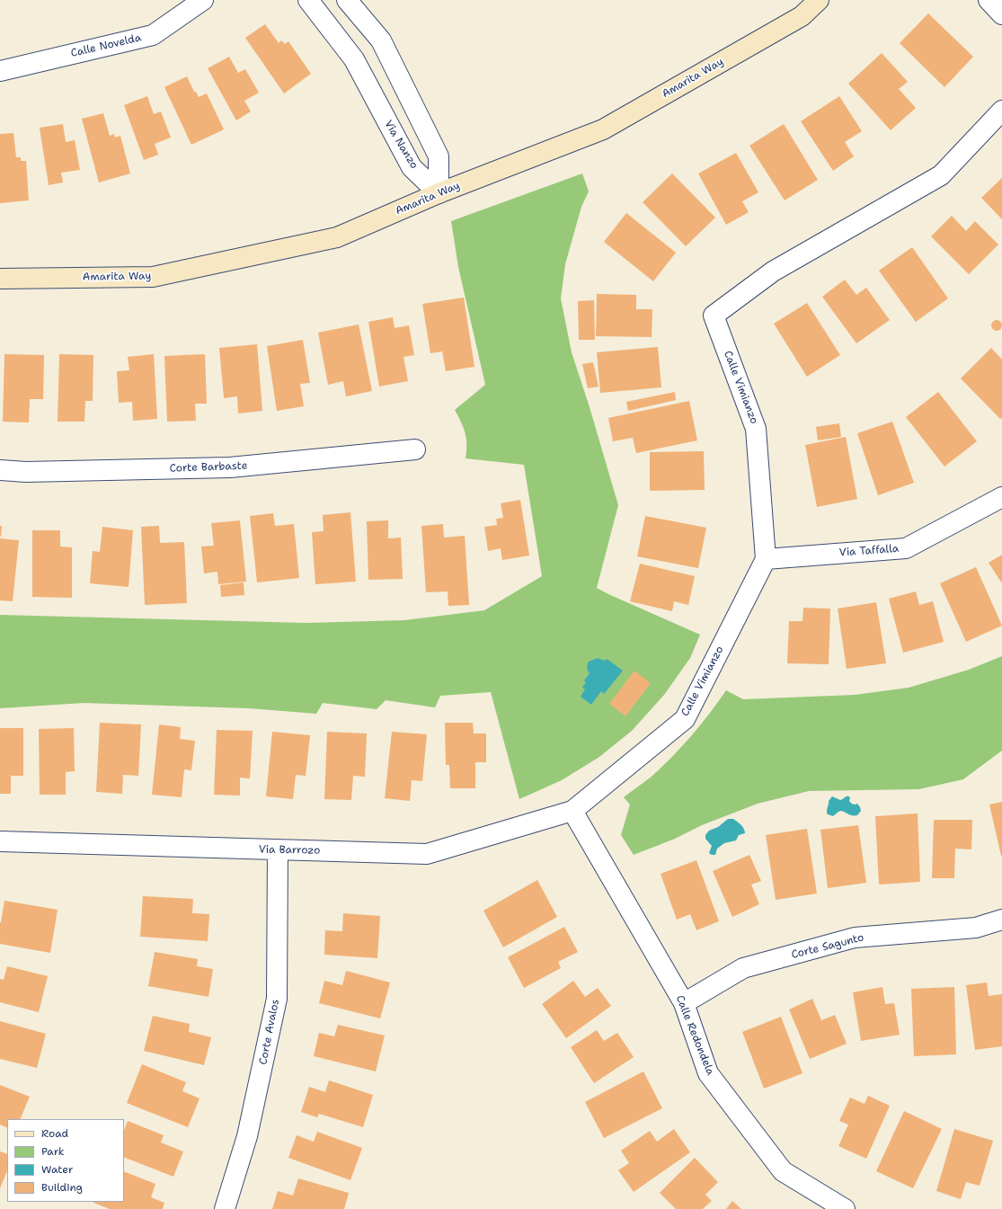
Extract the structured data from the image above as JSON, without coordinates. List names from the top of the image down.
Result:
{
  "streets": {
    "street": [
      "Calle Novelda",
      "Amarita Way",
      "Via Nanzo",
      "Calle Vimianzo",
      "Corte Barbaste",
      "Via Taffalla",
      "Via Barrozo",
      "Corte Sagunto",
      "Corte Avalos",
      "Calle Redondela"
    ]
  },
  "crossings": [
    ["Amarita Way", "Via Nanzo"],
    ["Calle Vimianzo", "Via Taffalla"],
    ["Calle Vimianzo", "Via Barrozo"],
    ["Calle Vimianzo", "Calle Redondela"],
    ["Via Barrozo", "Corte Avalos"],
    ["Via Barrozo", "Calle Redondela"],
    ["Corte Sagunto", "Calle Redondela"]
  ],
  "legend": [
    "Road",
    "Park",
    "Water",
    "Building"
  ]
}
